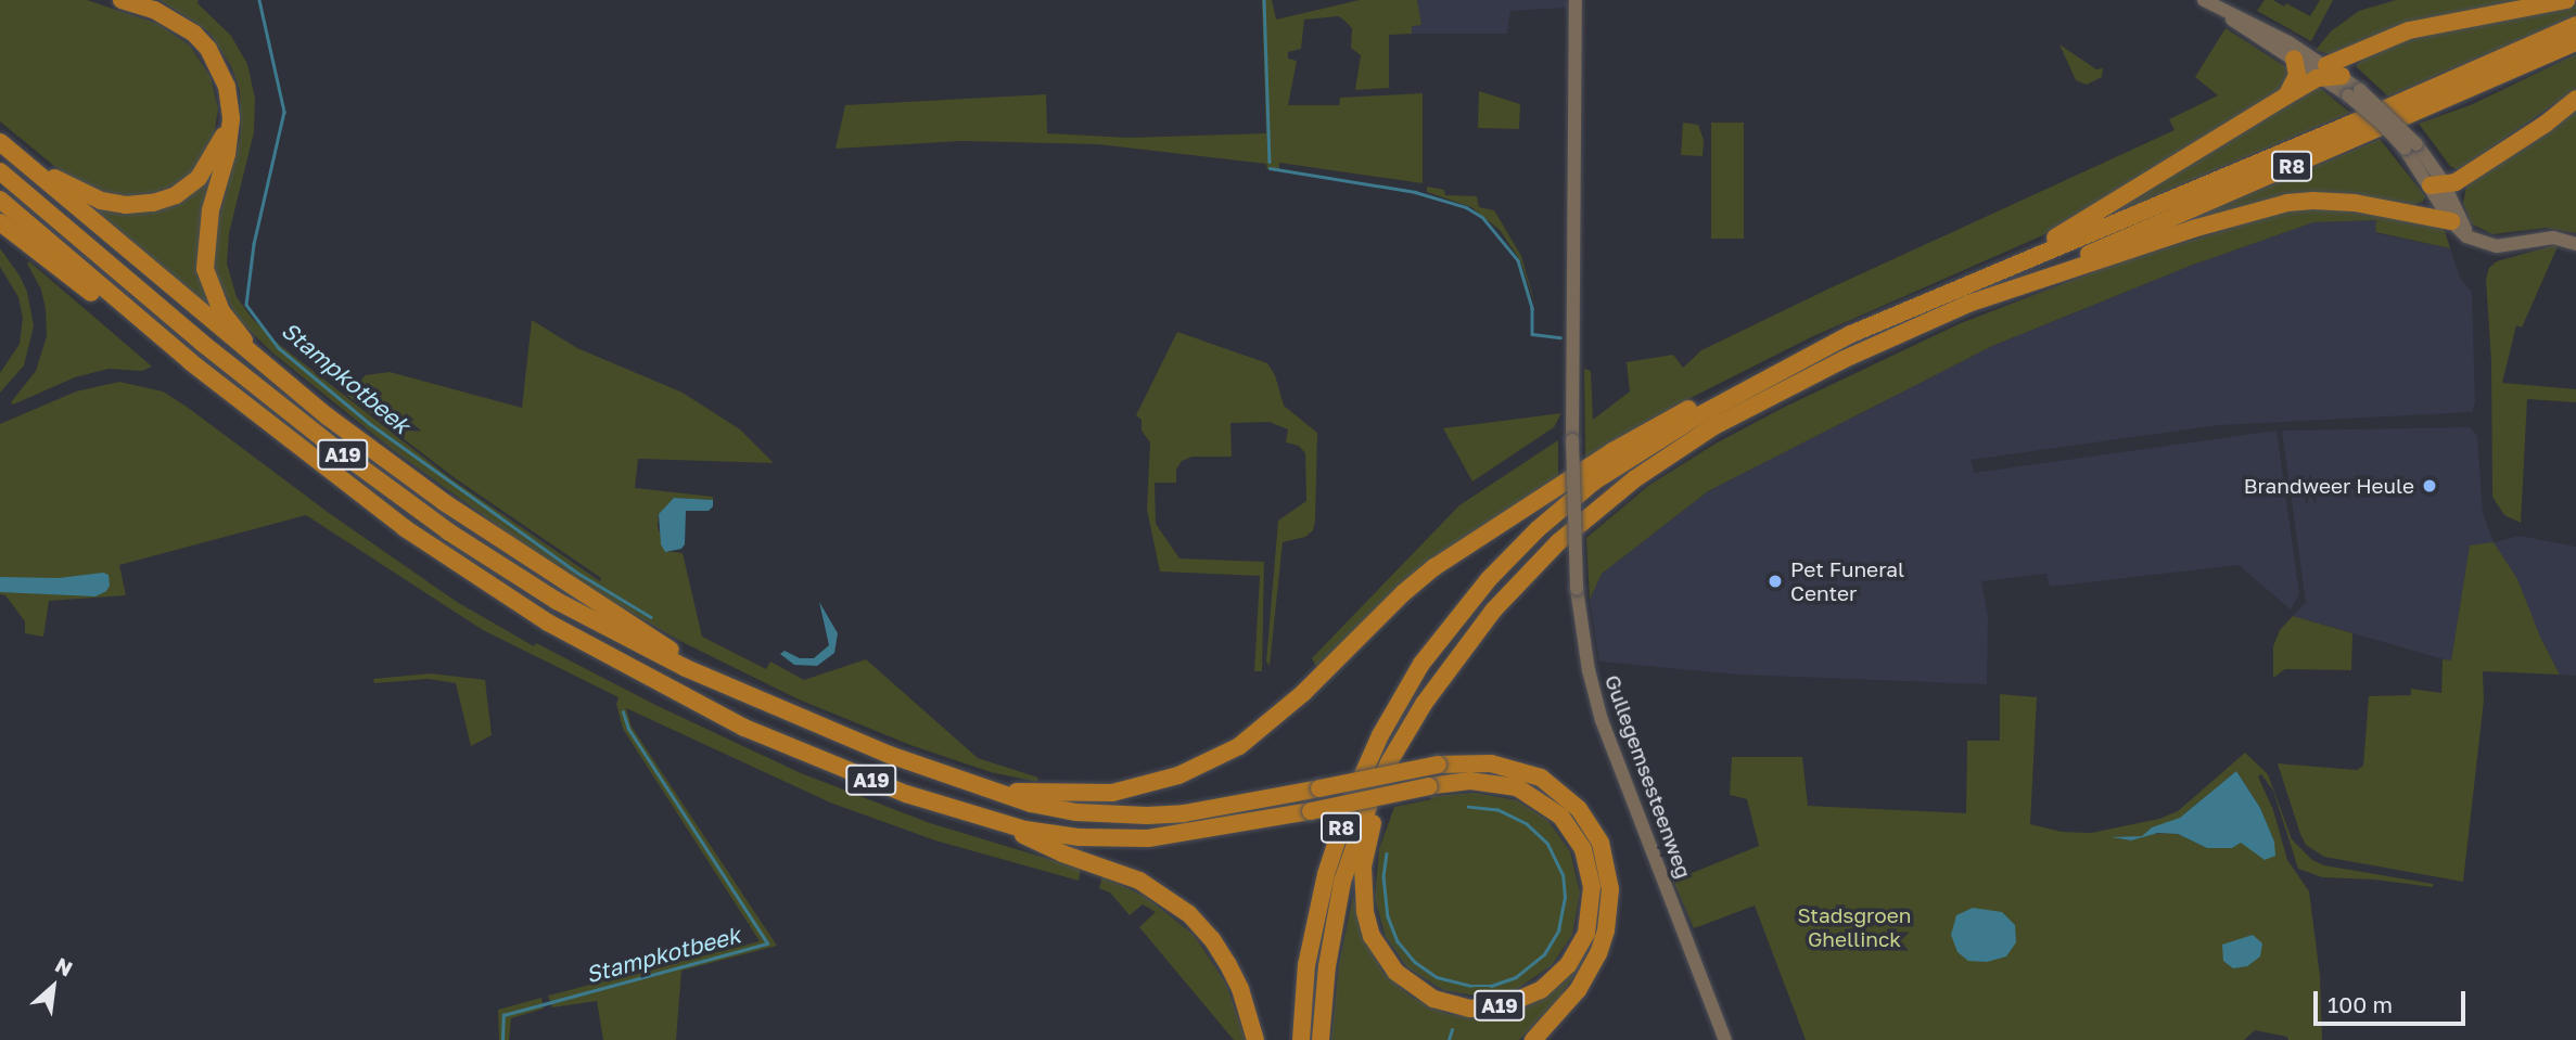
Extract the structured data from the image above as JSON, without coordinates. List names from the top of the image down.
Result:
{
  "streets": {
    "highway": ["R8", "A19"],
    "street": ["Gullegemsesteenweg"]
  },
  "crossings": [
    ["R8", "A19"]
  ],
  "water": ["Stampkotbeek"],
  "parks": ["Stadsgroen Ghellinck"],
  "places": ["Brandweer Heule", "Pet Funeral Center"],
  "scale_bar": "100 m",
  "north": "top right"
}
